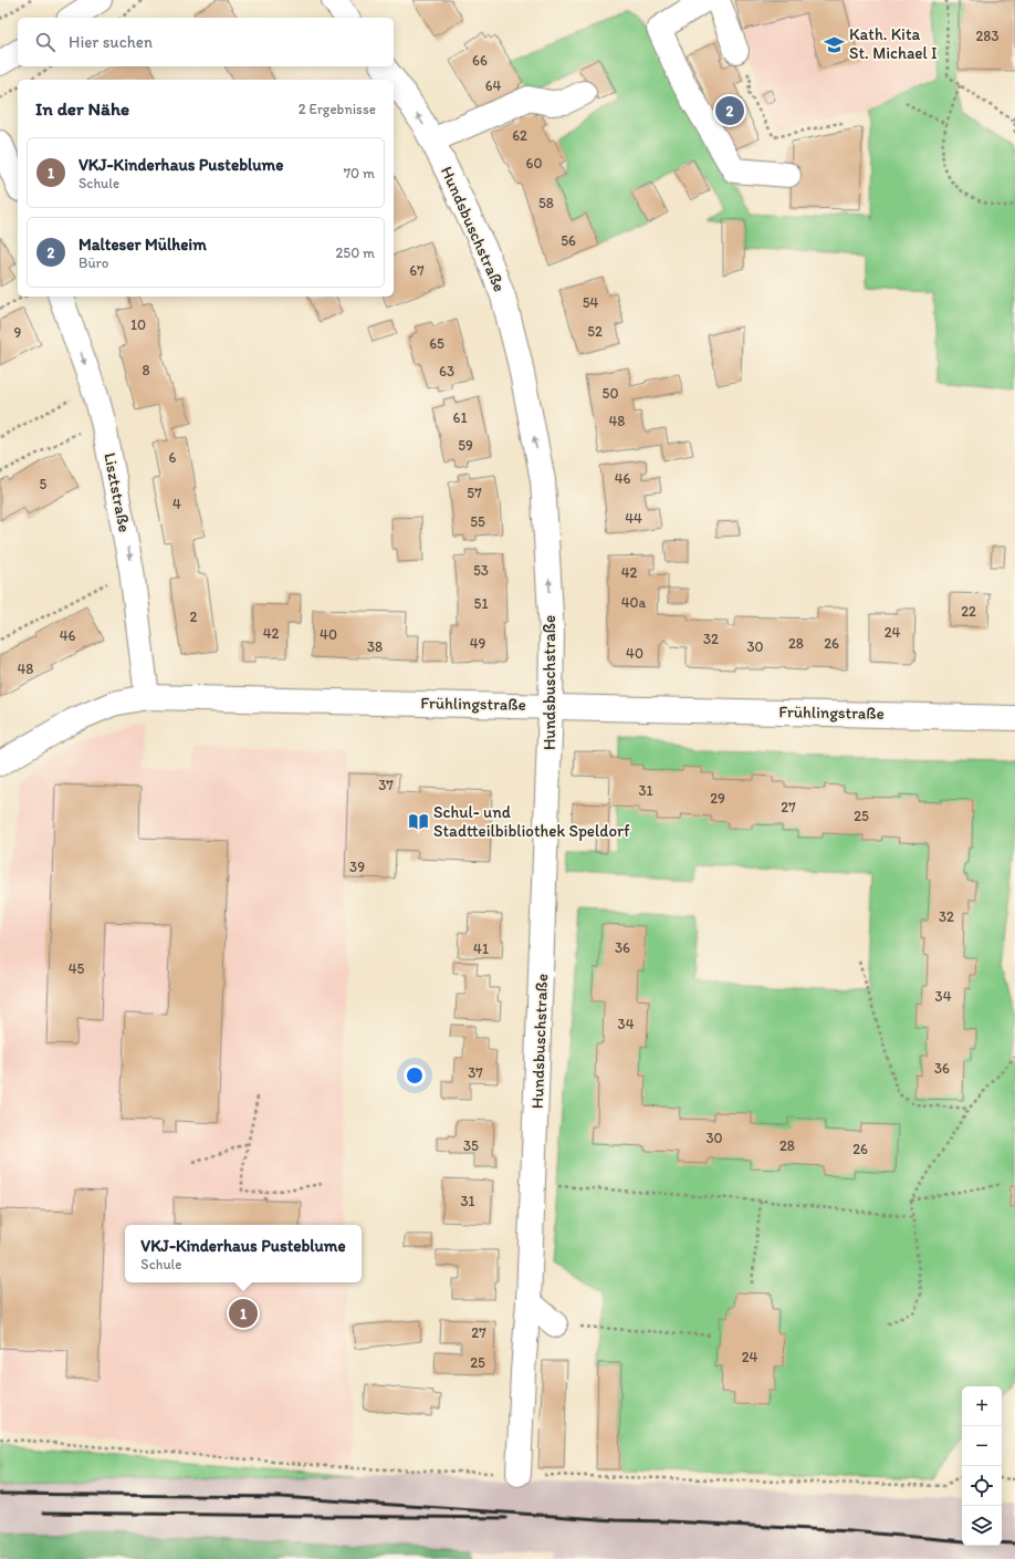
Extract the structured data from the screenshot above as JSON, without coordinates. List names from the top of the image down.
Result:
{
  "streets": {
    "street": ["Hundsbuschstraße", "Lisztstraße", "Frühlingstraße"]
  },
  "crossings": [
    ["Hundsbuschstraße", "Frühlingstraße"],
    ["Lisztstraße", "Frühlingstraße"]
  ],
  "one_way": ["Hundsbuschstraße", "Lisztstraße"],
  "places": {
    "school or university": ["Kath. Kita St. Michael I"],
    "library": ["Schul- und Stadtteilbibliothek Speldorf"]
  },
  "house_numbers": [
    "283",
    "66",
    "64",
    "62",
    "60",
    "58",
    "56",
    "67",
    "54",
    "10",
    "52",
    "9",
    "65",
    "8",
    "63",
    "50",
    "61",
    "48",
    "59",
    "6",
    "46",
    "5",
    "57",
    "4",
    "44",
    "55",
    "53",
    "42",
    "40a",
    "51",
    "22",
    "2",
    "24",
    "42",
    "40",
    "46",
    "32",
    "49",
    "28",
    "26",
    "38",
    "30",
    "40",
    "48",
    "37",
    "31",
    "29",
    "27",
    "25",
    "39",
    "32",
    "36",
    "41",
    "45",
    "34",
    "34",
    "36",
    "37",
    "30",
    "35",
    "28",
    "26",
    "31",
    "27",
    "24",
    "25"
  ],
  "page": {
    "search": "Hier suchen",
    "heading": ["In der Nähe", "2 Ergebnisse"],
    "pins": ["2", "1"],
    "list": [
      {
        "mark": "1",
        "name": "VKJ-Kinderhaus Pusteblume",
        "note": "Schule",
        "value": "70 m"
      },
      {
        "mark": "2",
        "name": "Malteser Mülheim",
        "note": "Büro",
        "value": "250 m"
      }
    ],
    "popup": ["VKJ-Kinderhaus Pusteblume", "Schule"],
    "map_buttons": ["+", "−"]
  }
}
